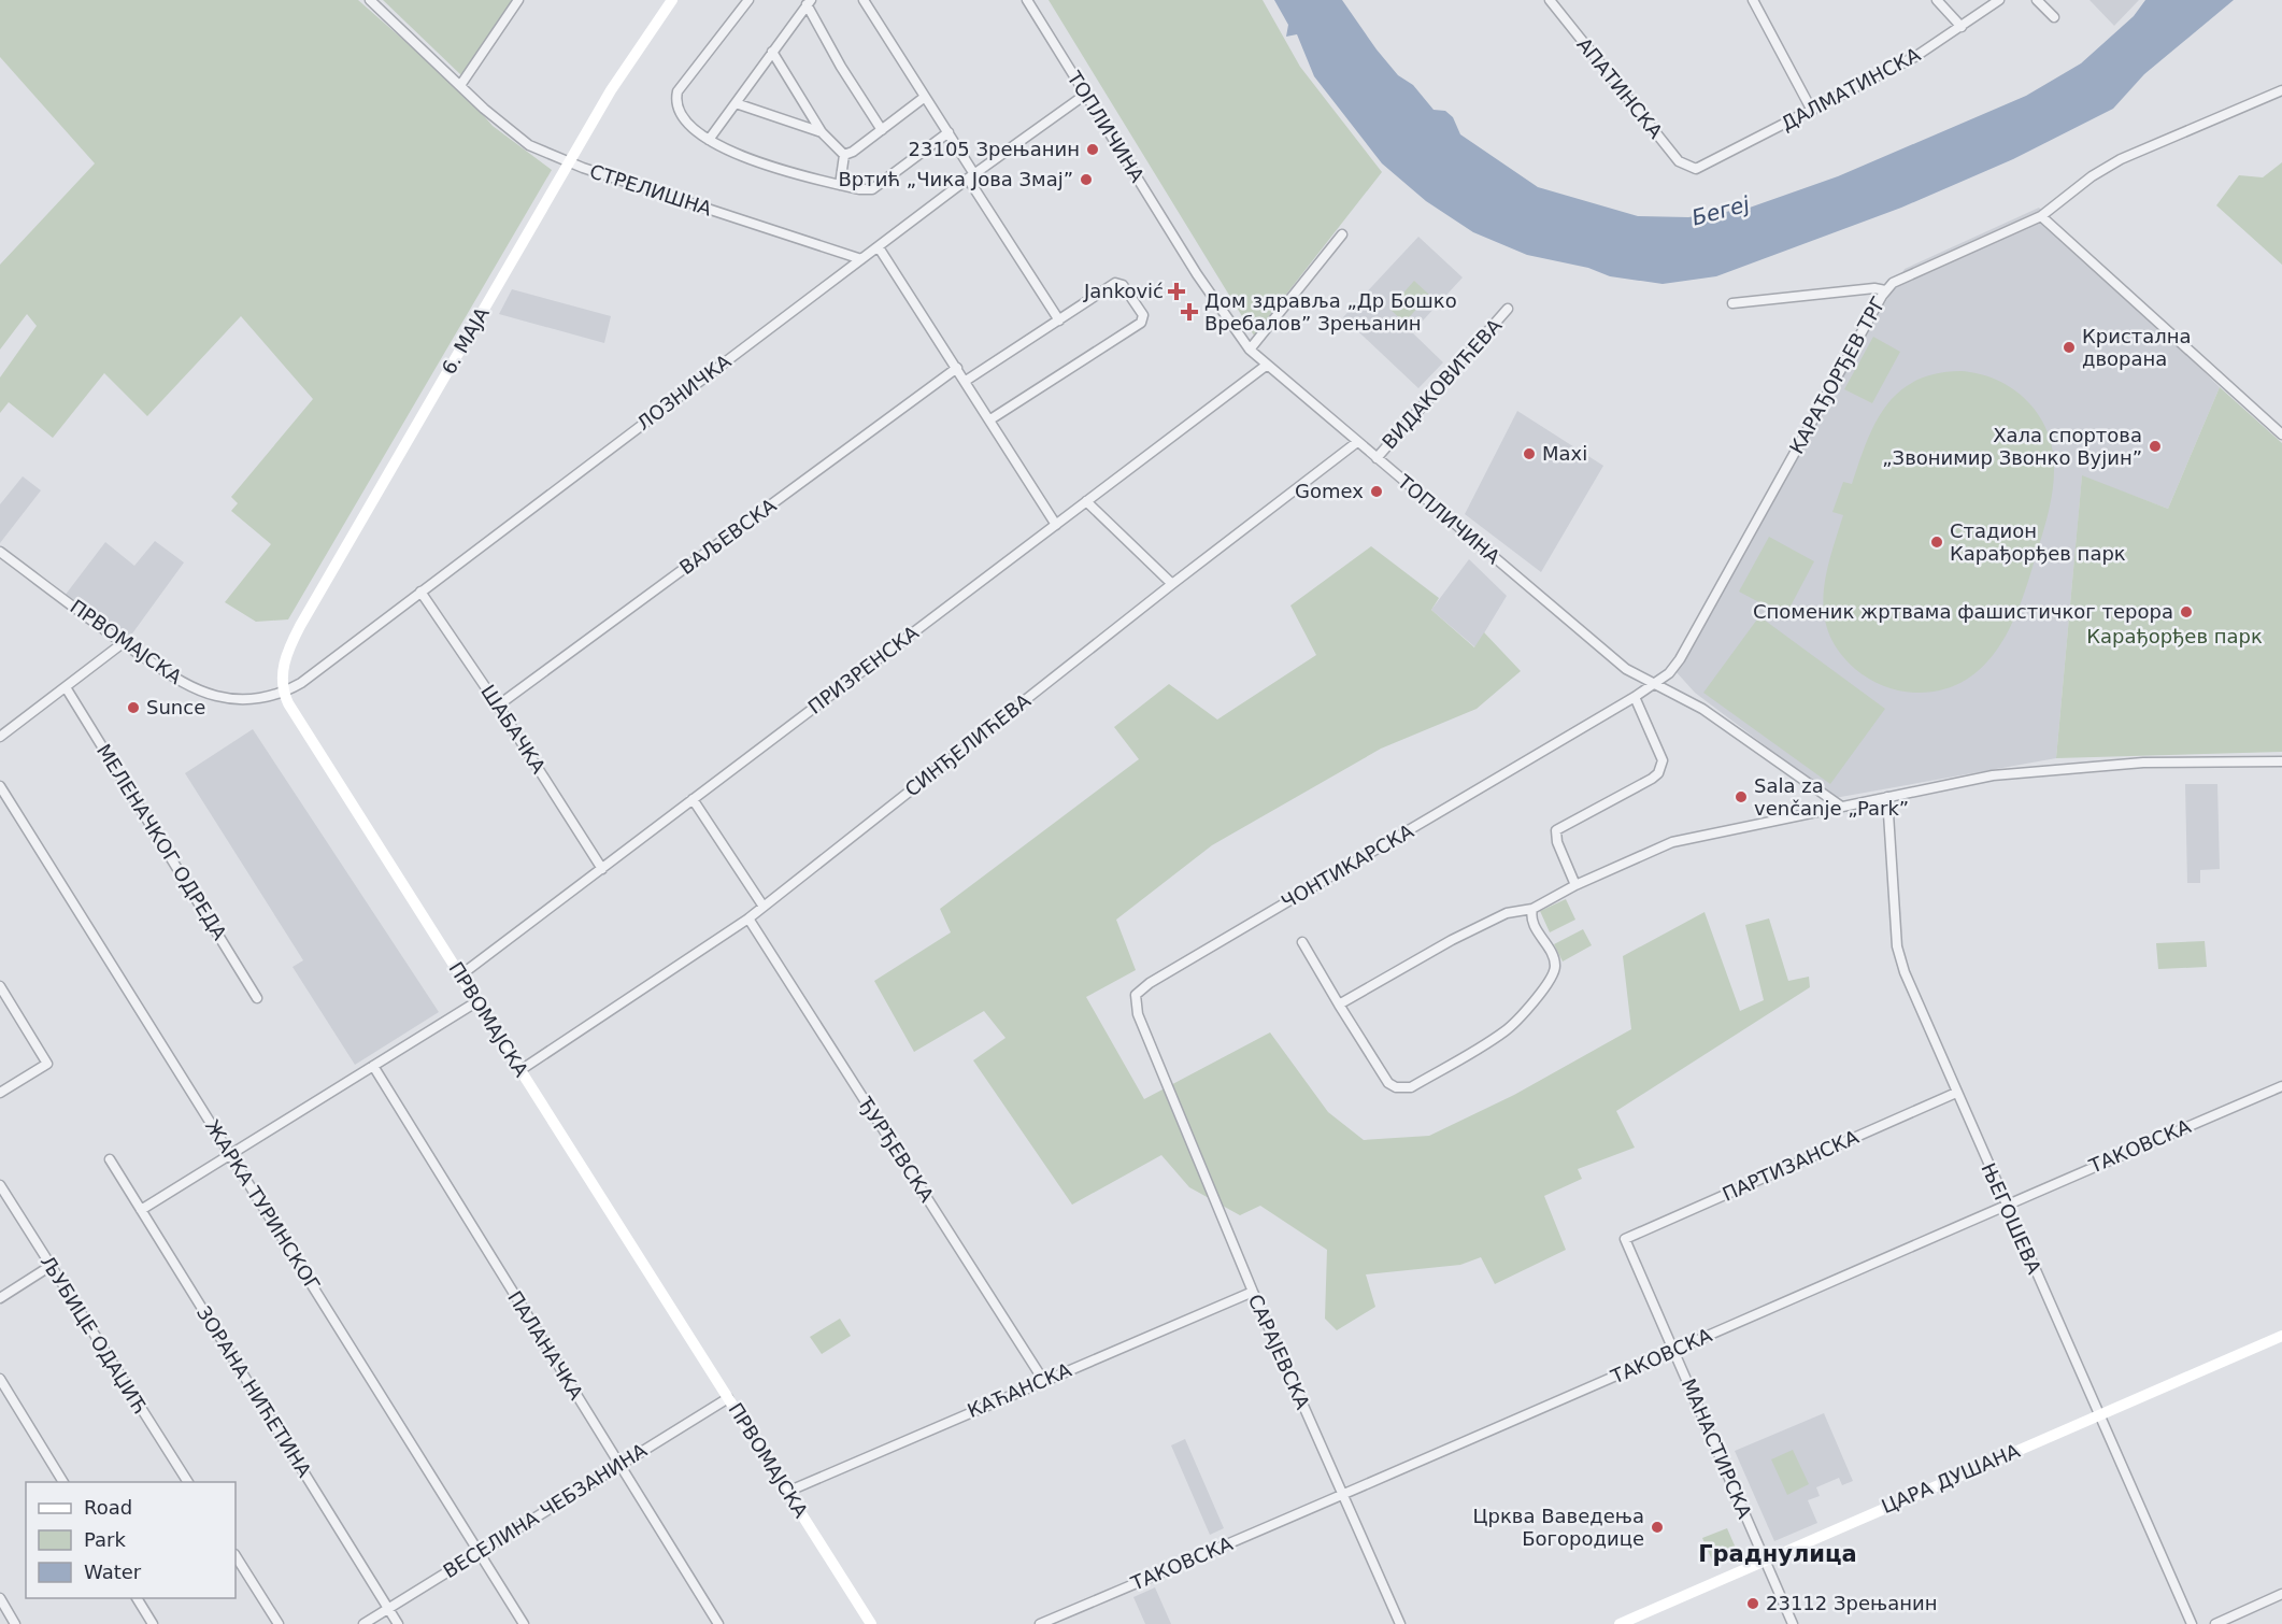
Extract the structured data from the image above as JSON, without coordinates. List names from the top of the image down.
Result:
{
  "streets": {
    "street": [
      "АПАТИНСКА",
      "ДАЛМАТИНСКА",
      "ТОПЛИЧИНА",
      "СТРЕЛИШНА",
      "6. МАЈА",
      "КАРАЂОРЂЕВ ТРГ",
      "ВИДАКОВИЋЕВА",
      "ЛОЗНИЧКА",
      "ВАЉЕВСКА",
      "ПРВОМАЈСКА",
      "ПРИЗРЕНСКА",
      "ШАБАЧКА",
      "СИНЂЕЛИЋЕВА",
      "МЕЛЕНАЧКОГ ОДРЕДА",
      "ЧОНТИКАРСКА",
      "ТАКОВСКА",
      "ЂУРЂЕВСКА",
      "ПАРТИЗАНСКА",
      "ЖАРКА ТУРИНСКОГ",
      "ЊЕГОШЕВА",
      "ЉУБИЦЕ ОДАЏИЋ",
      "ПАЛАНАЧКА",
      "САРАЈЕВСКА",
      "КАЋАНСКА",
      "ЗОРАНА НИЋЕТИНА",
      "МАНАСТИРСКА",
      "ЦАРА ДУШАНА",
      "ВЕСЕЛИНА ЧЕБЗАНИНА"
    ]
  },
  "crossings": [
    ["АПАТИНСКА", "ДАЛМАТИНСКА"],
    ["ТОПЛИЧИНА", "КАРАЂОРЂЕВ ТРГ"],
    ["ТОПЛИЧИНА", "ВИДАКОВИЋЕВА"],
    ["ТОПЛИЧИНА", "ЛОЗНИЧКА"],
    ["ТОПЛИЧИНА", "ПРИЗРЕНСКА"],
    ["ТОПЛИЧИНА", "СИНЂЕЛИЋЕВА"],
    ["СТРЕЛИШНА", "6. МАЈА"],
    ["СТРЕЛИШНА", "ЛОЗНИЧКА"],
    ["6. МАЈА", "ЛОЗНИЧКА"],
    ["6. МАЈА", "ПРВОМАЈСКА"],
    ["КАРАЂОРЂЕВ ТРГ", "ЧОНТИКАРСКА"],
    ["ЛОЗНИЧКА", "ПРВОМАЈСКА"],
    ["ЛОЗНИЧКА", "ШАБАЧКА"],
    ["ВАЉЕВСКА", "ШАБАЧКА"],
    ["ПРВОМАЈСКА", "ПРИЗРЕНСКА"],
    ["ПРВОМАЈСКА", "СИНЂЕЛИЋЕВА"],
    ["ПРВОМАЈСКА", "КАЋАНСКА"],
    ["ПРВОМАЈСКА", "ВЕСЕЛИНА ЧЕБЗАНИНА"],
    ["ПРИЗРЕНСКА", "ШАБАЧКА"],
    ["СИНЂЕЛИЋЕВА", "ЂУРЂЕВСКА"],
    ["ЧОНТИКАРСКА", "САРАЈЕВСКА"],
    ["ТАКОВСКА", "ЊЕГОШЕВА"],
    ["ТАКОВСКА", "САРАЈЕВСКА"],
    ["ТАКОВСКА", "МАНАСТИРСКА"],
    ["ЂУРЂЕВСКА", "КАЋАНСКА"],
    ["ПАРТИЗАНСКА", "ЊЕГОШЕВА"],
    ["ПАРТИЗАНСКА", "МАНАСТИРСКА"],
    ["ЖАРКА ТУРИНСКОГ", "ВЕСЕЛИНА ЧЕБЗАНИНА"],
    ["ЊЕГОШЕВА", "ЦАРА ДУШАНА"],
    ["ПАЛАНАЧКА", "ВЕСЕЛИНА ЧЕБЗАНИНА"],
    ["САРАЈЕВСКА", "КАЋАНСКА"],
    ["ЗОРАНА НИЋЕТИНА", "ВЕСЕЛИНА ЧЕБЗАНИНА"],
    ["МАНАСТИРСКА", "ЦАРА ДУШАНА"]
  ],
  "districts": ["Граднулица"],
  "water": ["Бегеј"],
  "parks": ["Карађорђев парк"],
  "places": {
    "other": [
      "23105 Зрењанин",
      "Вртић „Чика Јова Змај”",
      "Кристална дворана",
      "Хала спортова „Звонимир Звонко Вујин”",
      "Maxi",
      "Gomex",
      "Стадион Карађорђев парк",
      "Споменик жртвама фашистичког терора",
      "Sunce",
      "Sala za venčanje „Park”",
      "Црква Ваведења Богородице",
      "23112 Зрењанин"
    ],
    "health": ["Janković", "Дом здравља „Др Бошко Вребалов” Зрењанин"]
  },
  "legend": ["Road", "Park", "Water"]
}
